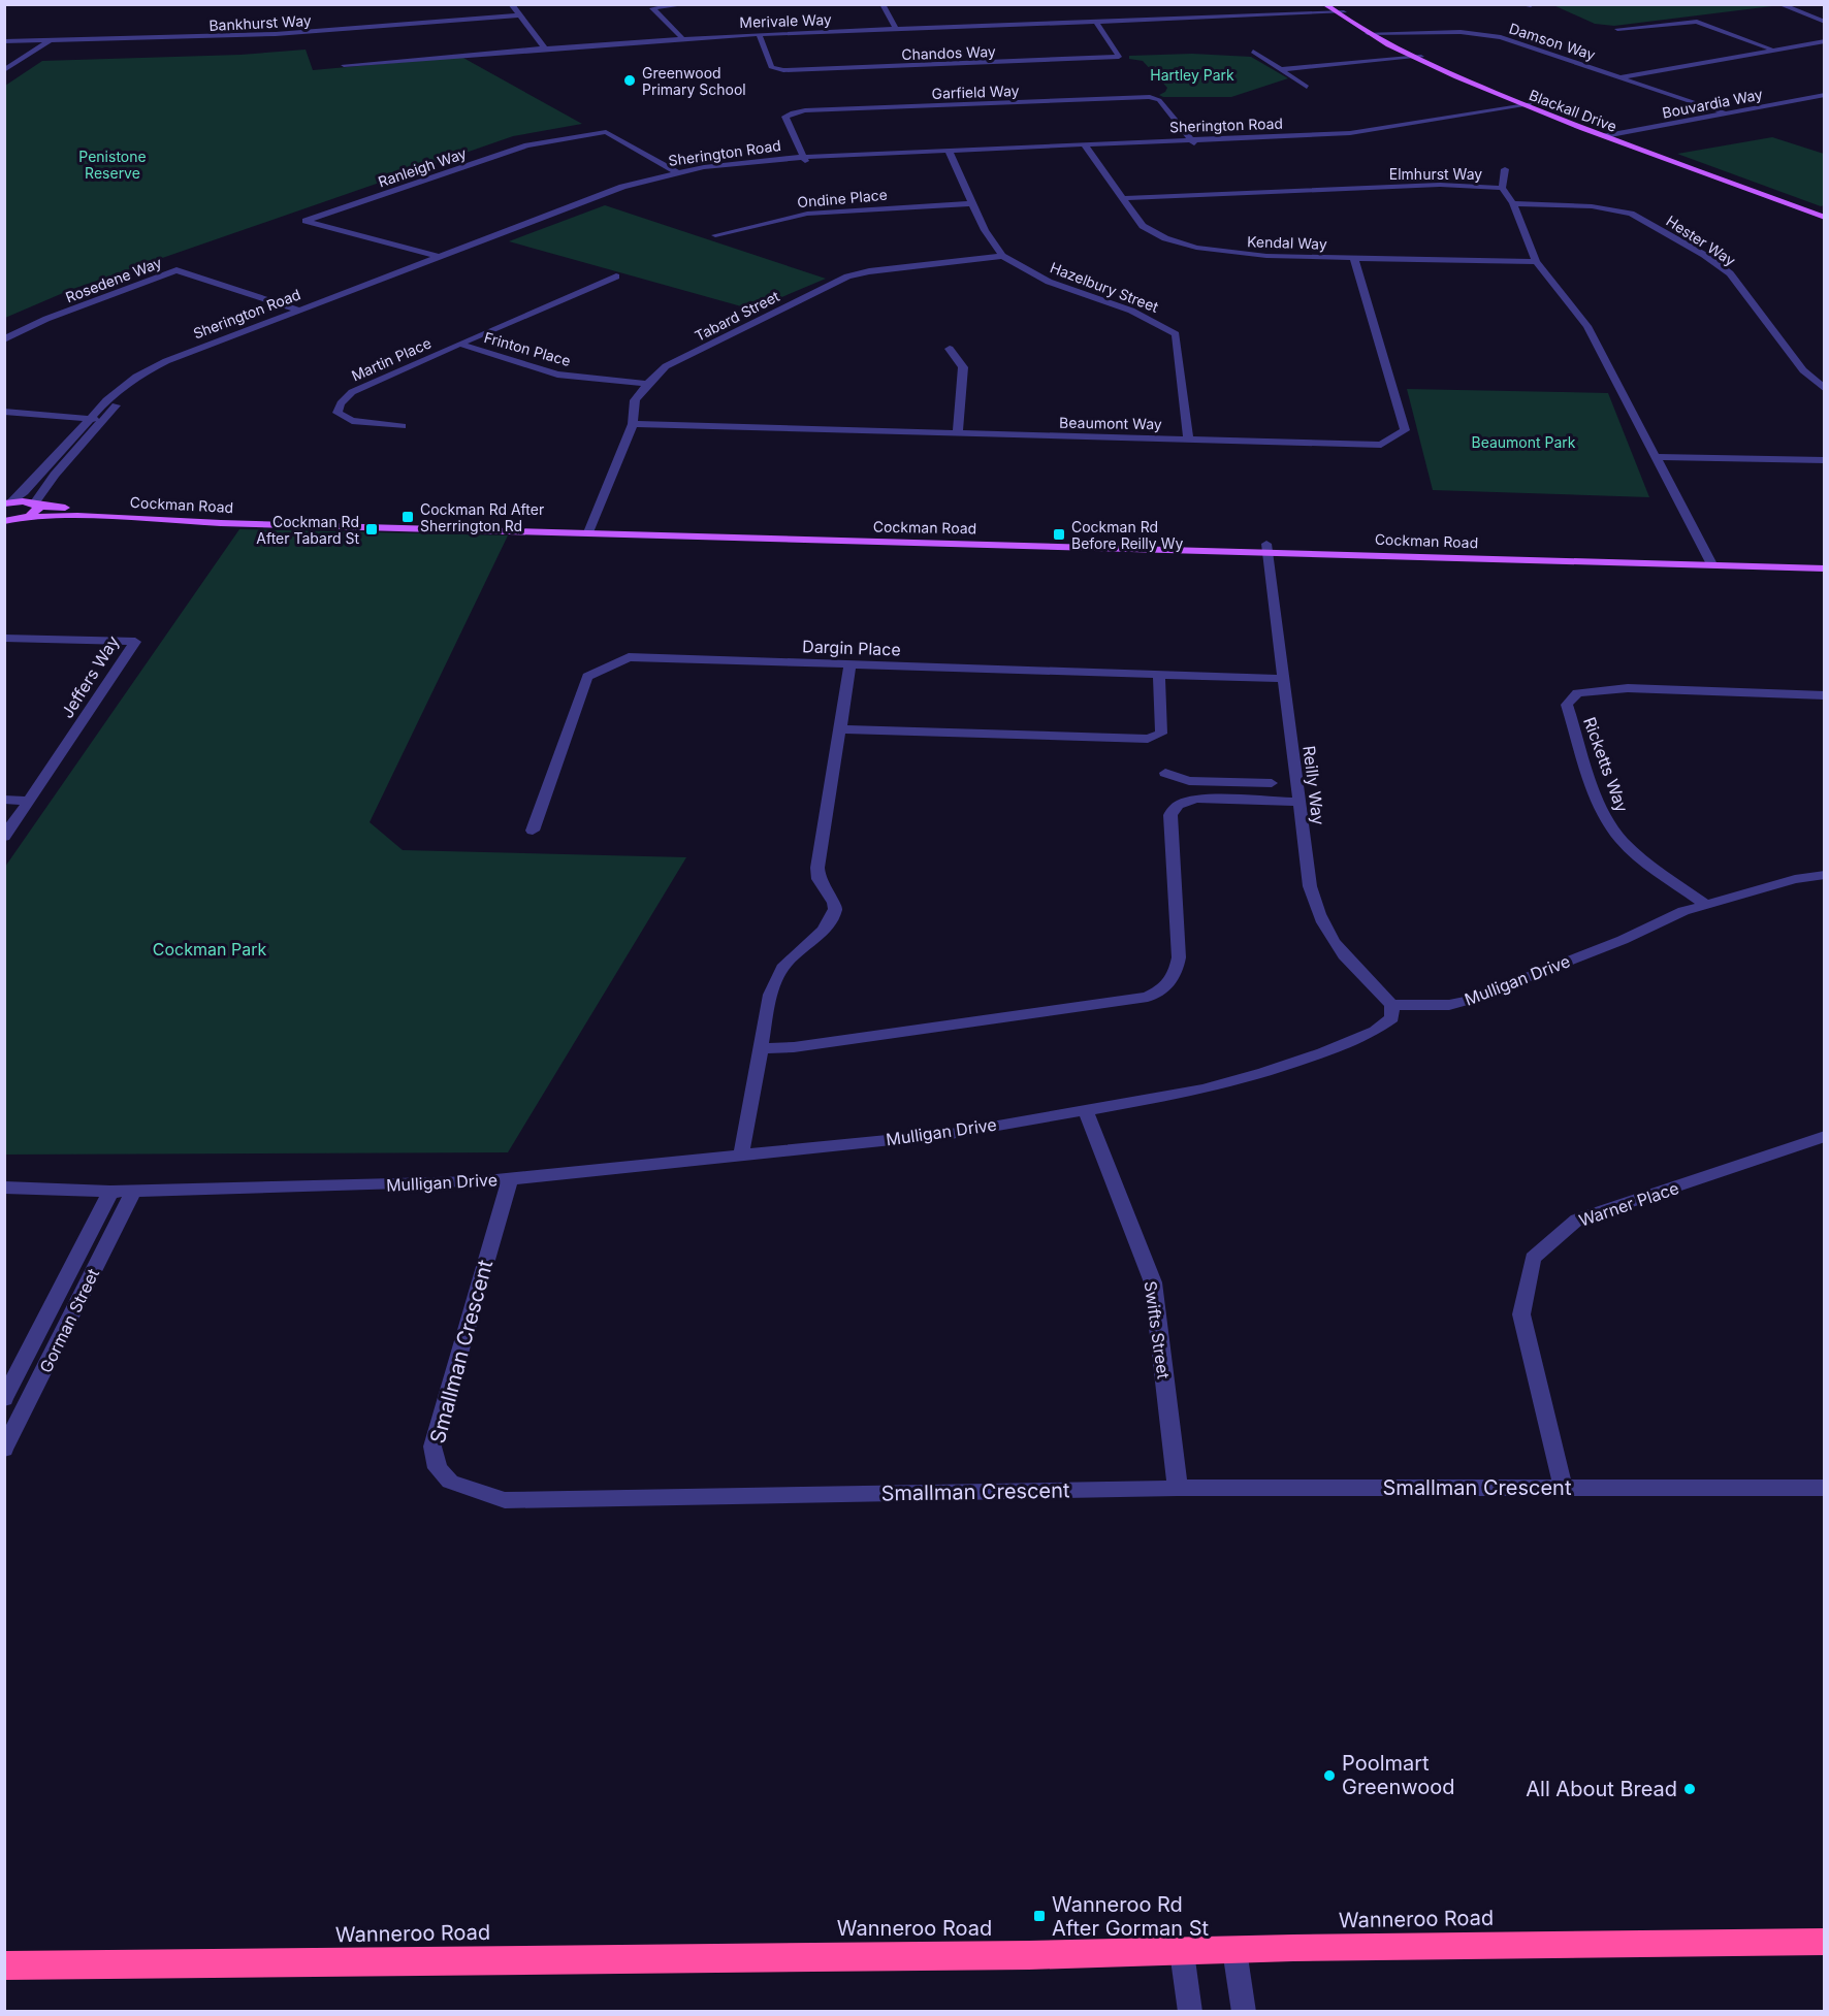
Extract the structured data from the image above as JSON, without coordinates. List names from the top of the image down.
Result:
{
  "streets": {
    "highway": ["Wanneroo Road"],
    "main road": ["Blackall Drive", "Cockman Road"],
    "street": [
      "Merivale Way",
      "Bankhurst Way",
      "Damson Way",
      "Chandos Way",
      "Garfield Way",
      "Bouvardia Way",
      "Sherington Road",
      "Ranleigh Way",
      "Elmhurst Way",
      "Ondine Place",
      "Hester Way",
      "Kendal Way",
      "Rosedene Way",
      "Hazelbury Street",
      "Tabard Street",
      "Frinton Place",
      "Martin Place",
      "Beaumont Way",
      "Dargin Place",
      "Jeffers Way",
      "Ricketts Way",
      "Reilly Way",
      "Mulligan Drive",
      "Warner Place",
      "Gorman Street",
      "Swifts Street",
      "Smallman Crescent"
    ]
  },
  "crossings": [
    ["Merivale Way", "Chandos Way"],
    ["Merivale Way", "Blackall Drive"],
    ["Damson Way", "Bouvardia Way"],
    ["Damson Way", "Blackall Drive"],
    ["Garfield Way", "Sherington Road"],
    ["Bouvardia Way", "Blackall Drive"],
    ["Blackall Drive", "Sherington Road"],
    ["Sherington Road", "Ranleigh Way"],
    ["Sherington Road", "Kendal Way"],
    ["Sherington Road", "Rosedene Way"],
    ["Sherington Road", "Hazelbury Street"],
    ["Sherington Road", "Cockman Road"],
    ["Elmhurst Way", "Hester Way"],
    ["Elmhurst Way", "Kendal Way"],
    ["Elmhurst Way", "Cockman Road"],
    ["Ondine Place", "Hazelbury Street"],
    ["Kendal Way", "Beaumont Way"],
    ["Hazelbury Street", "Tabard Street"],
    ["Hazelbury Street", "Beaumont Way"],
    ["Tabard Street", "Frinton Place"],
    ["Tabard Street", "Beaumont Way"],
    ["Tabard Street", "Cockman Road"],
    ["Frinton Place", "Martin Place"],
    ["Cockman Road", "Reilly Way"],
    ["Dargin Place", "Reilly Way"],
    ["Ricketts Way", "Mulligan Drive"],
    ["Reilly Way", "Mulligan Drive"],
    ["Mulligan Drive", "Gorman Street"],
    ["Mulligan Drive", "Swifts Street"],
    ["Mulligan Drive", "Smallman Crescent"],
    ["Warner Place", "Smallman Crescent"],
    ["Swifts Street", "Smallman Crescent"]
  ],
  "parks": [
    "Hartley Park",
    "Penistone Reserve",
    "Beaumont Park",
    "Cockman Park"
  ],
  "places": {
    "other": ["Greenwood Primary School", "Poolmart Greenwood", "All About Bread"],
    "transit": [
      "Cockman Rd After Sherrington Rd",
      "Cockman Rd After Tabard St",
      "Cockman Rd Before Reilly Wy",
      "Wanneroo Rd After Gorman St"
    ]
  }
}
